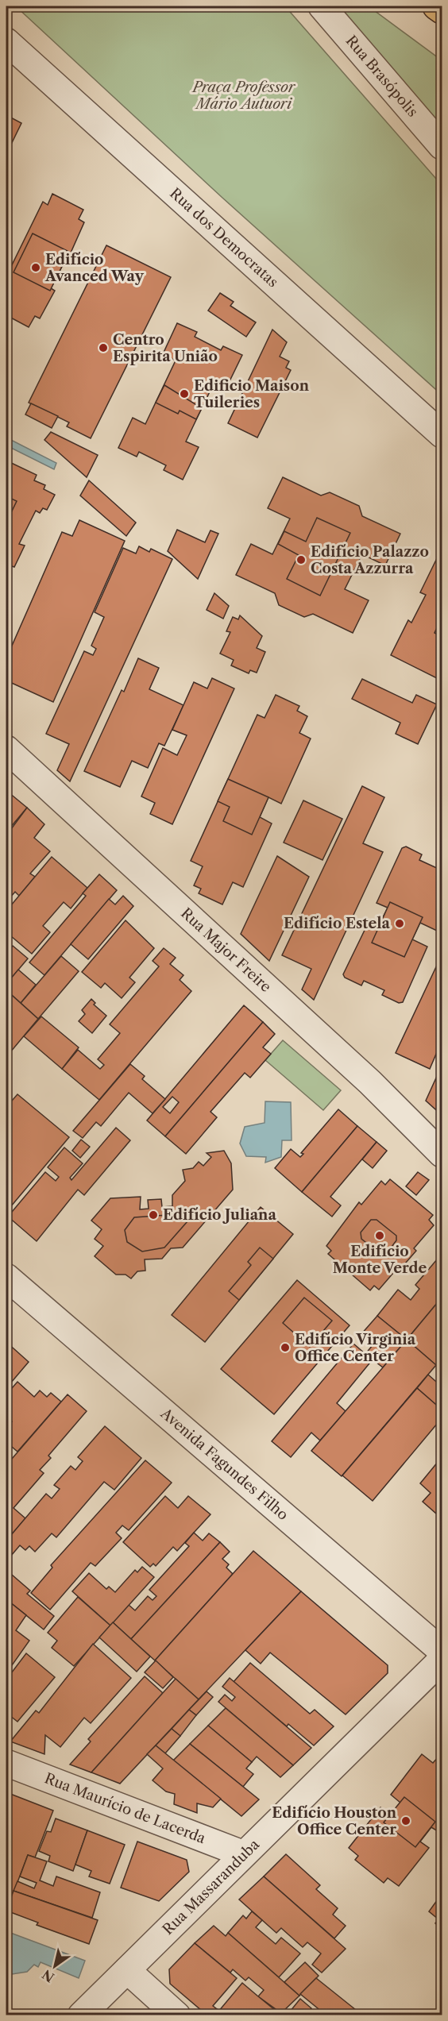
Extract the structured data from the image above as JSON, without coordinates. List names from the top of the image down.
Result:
{
  "streets": {
    "street": [
      "Rua Brasópolis",
      "Rua dos Democratas",
      "Rua Major Freire",
      "Avenida Fagundes Filho",
      "Rua Maurício de Lacerda",
      "Rua Massaranduba"
    ]
  },
  "crossings": [
    ["Rua Maurício de Lacerda", "Rua Massaranduba"]
  ],
  "parks": ["Praça Professor Mário Autuori"],
  "places": [
    "Edifício Avanced Way",
    "Centro Espirita União",
    "Edificio Maison Tuileries",
    "Edifício Palazzo Costa Azzurra",
    "Edifício Estela",
    "Edifício Juliana",
    "Edifício Monte Verde",
    "Edifício Virginia Office Center",
    "Edifício Houston Office Center"
  ],
  "north": "bottom left"
}
